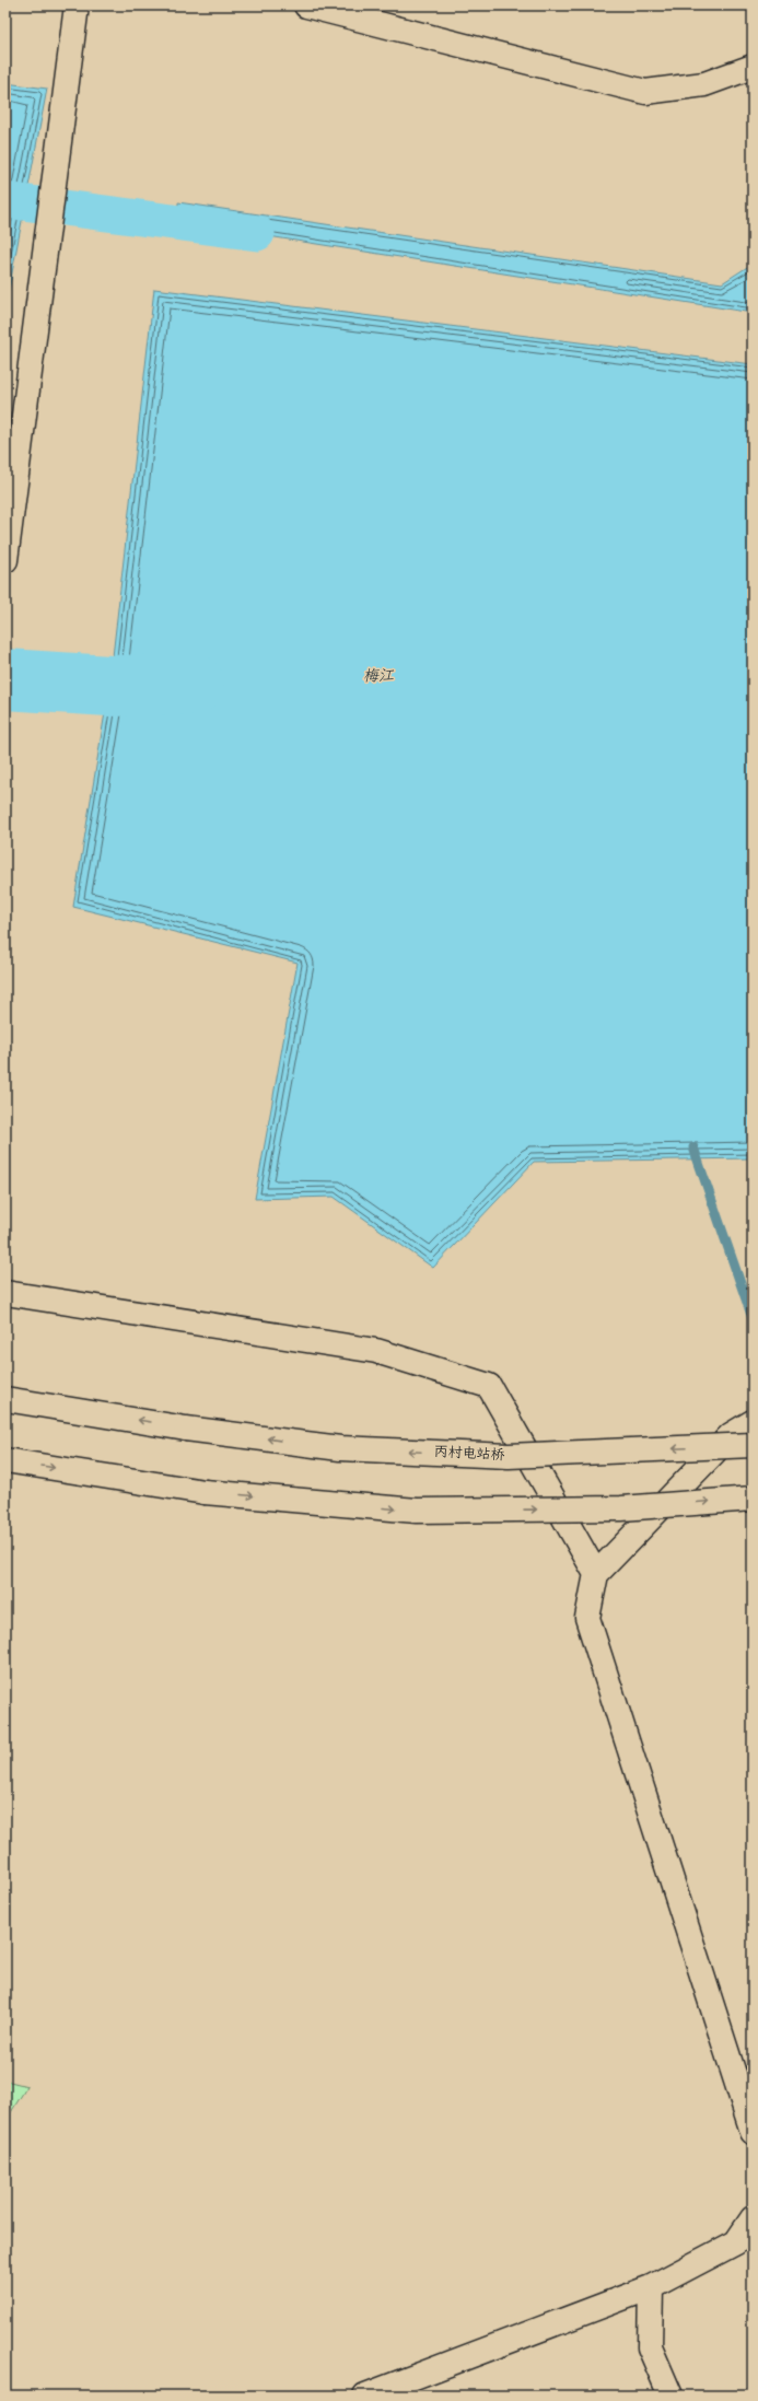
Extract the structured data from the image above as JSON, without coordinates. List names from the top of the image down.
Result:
{
  "streets": {
    "street": ["丙村电站桥"]
  },
  "water": ["梅江"]
}
